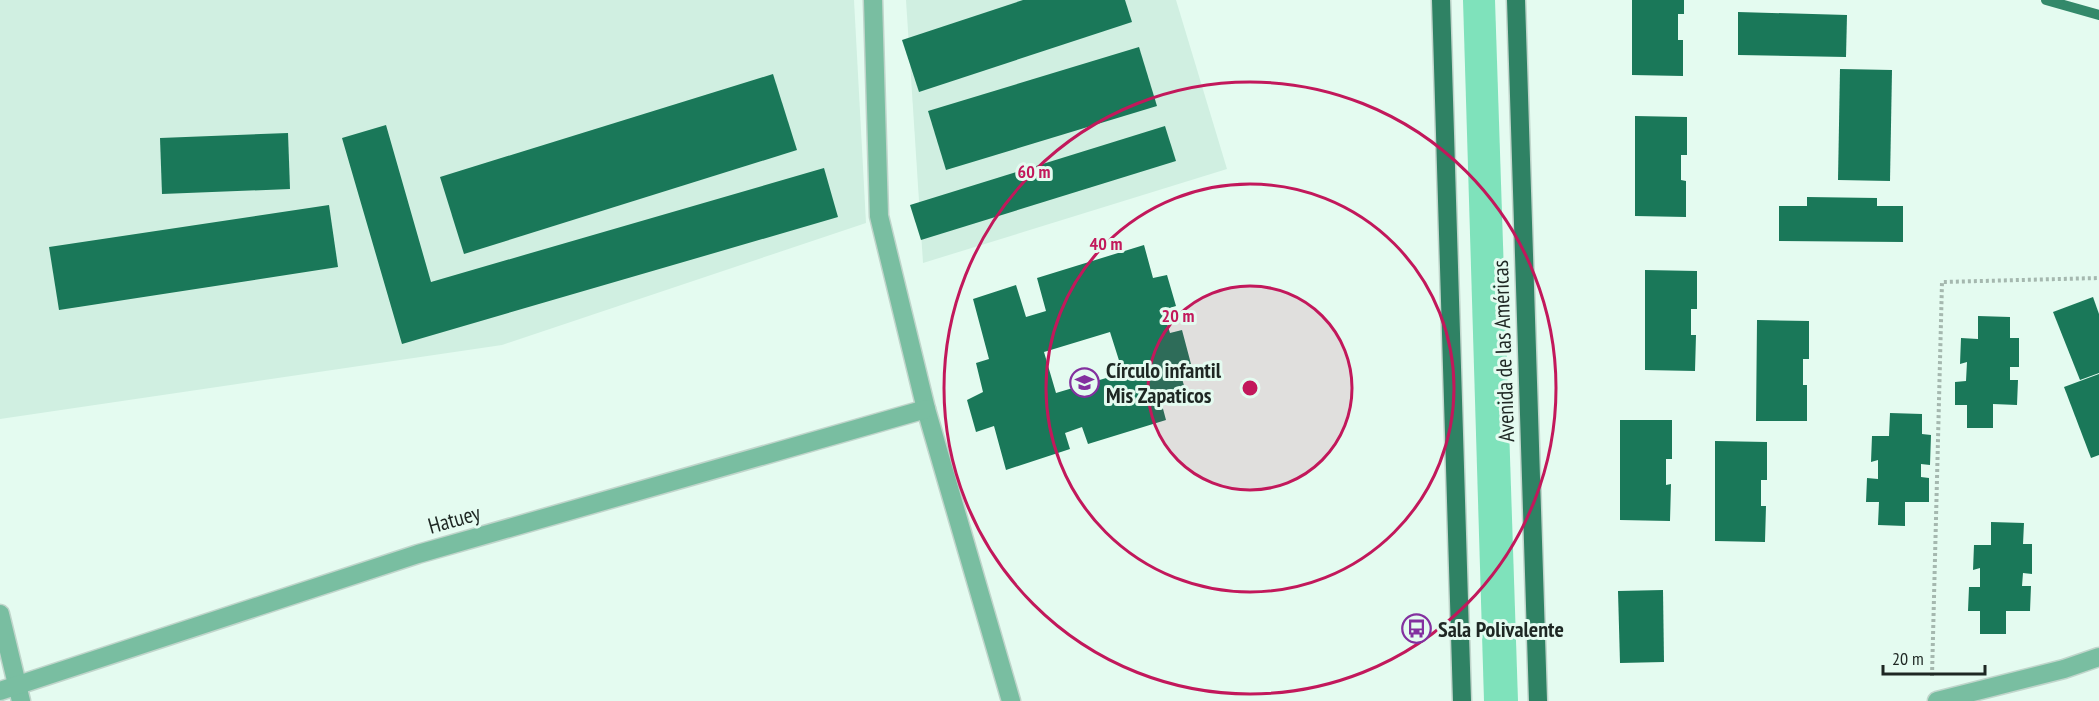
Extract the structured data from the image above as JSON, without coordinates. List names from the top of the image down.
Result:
{
  "streets": {
    "main road": ["Avenida de las Américas"],
    "street": ["Hatuey"]
  },
  "places": {
    "school or university": ["Círculo infantil Mis Zapaticos"],
    "bus stop": ["Sala Polivalente"]
  },
  "scale_bar": "20 m",
  "rings": ["60 m", "40 m", "20 m"]
}
